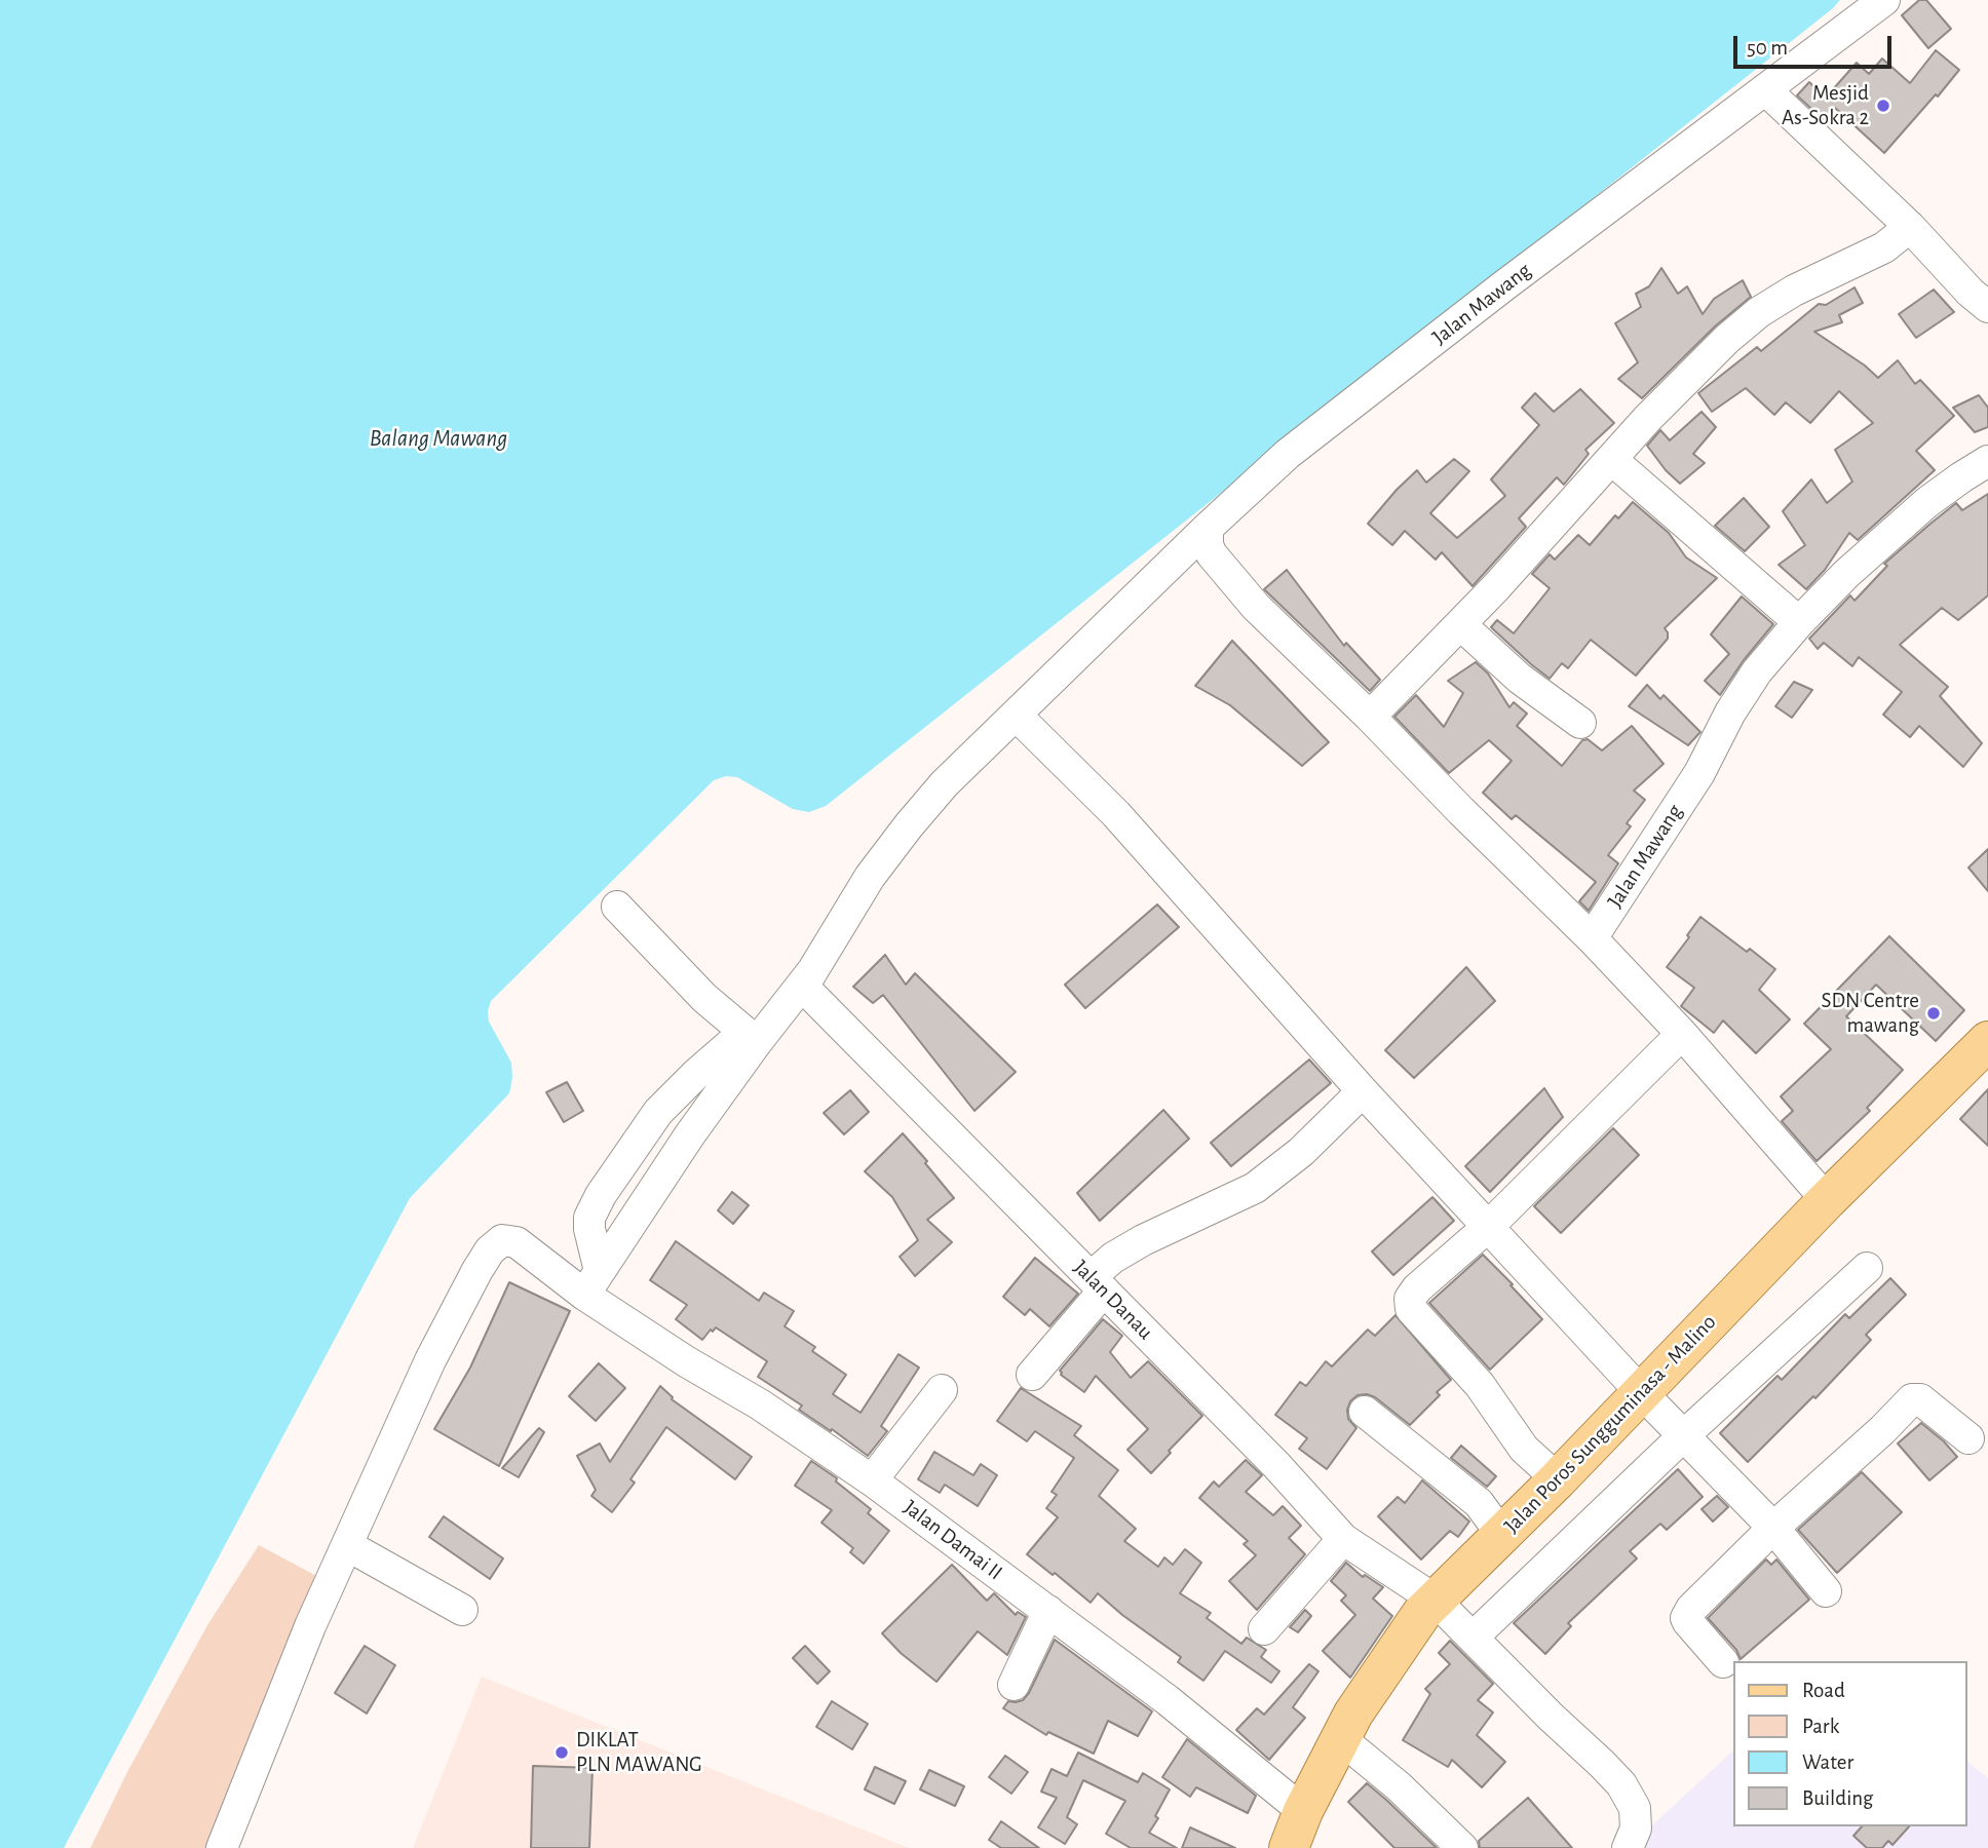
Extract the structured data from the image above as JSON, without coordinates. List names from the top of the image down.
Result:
{
  "streets": {
    "main road": ["Jalan Poros Sungguminasa - Malino"],
    "street": ["Jalan Mawang", "Jalan Danau", "Jalan Damai II"]
  },
  "crossings": [
    ["Jalan Mawang", "Jalan Danau"],
    ["Jalan Danau", "Jalan Poros Sungguminasa - Malino"],
    ["Jalan Poros Sungguminasa - Malino", "Jalan Damai II"]
  ],
  "water": ["Balang Mawang"],
  "places": ["Mesjid As-Sokra 2", "SDN Centre mawang", "DIKLAT PLN MAWANG"],
  "legend": [
    "Road",
    "Park",
    "Water",
    "Building"
  ],
  "scale_bar": "50 m"
}
